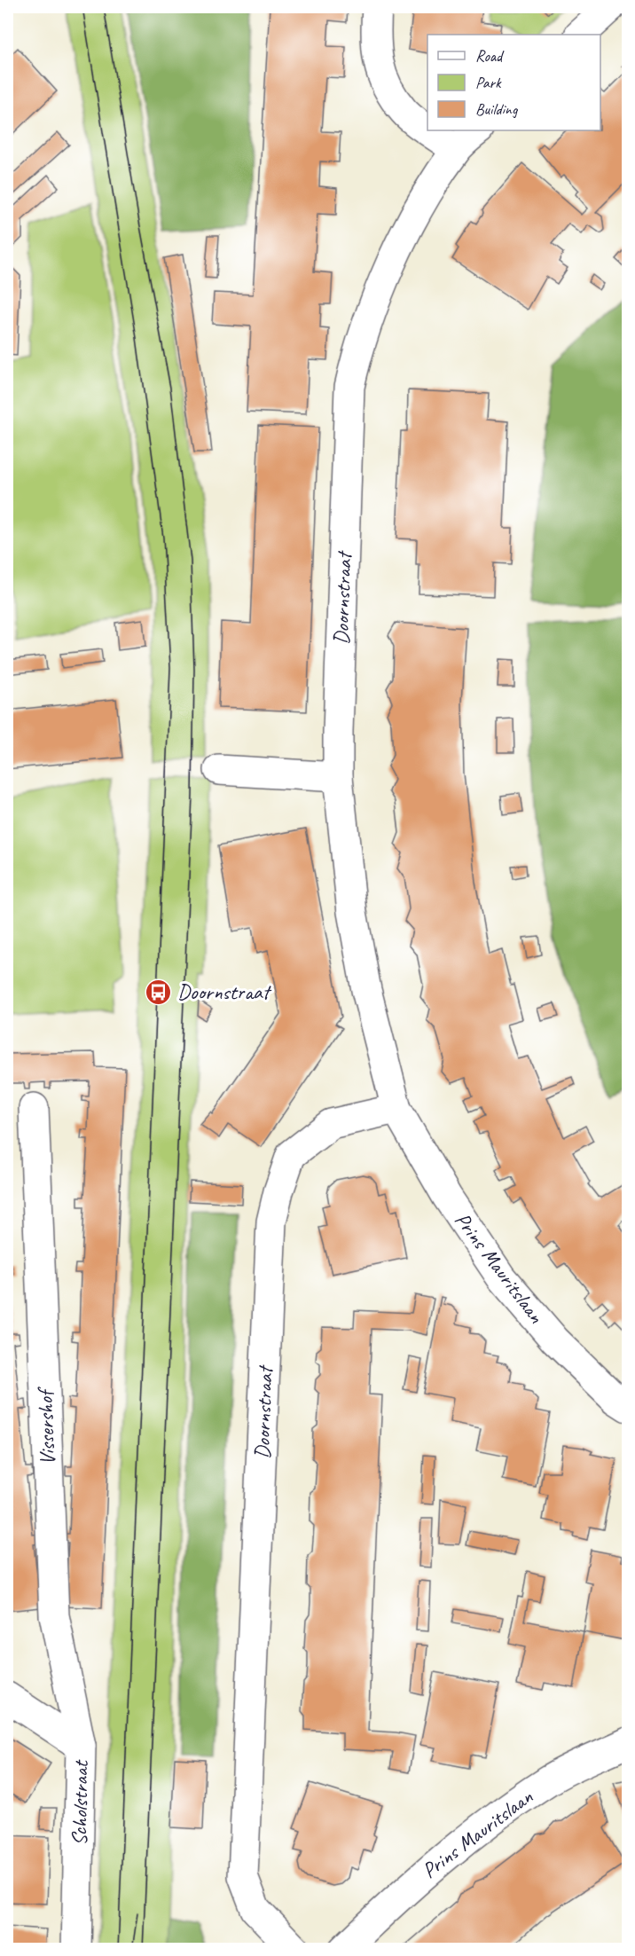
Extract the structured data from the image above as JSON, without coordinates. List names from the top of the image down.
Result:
{
  "streets": {
    "street": [
      "Doornstraat",
      "Prins Mauritslaan",
      "Vissershof",
      "Scholstraat"
    ]
  },
  "crossings": [
    ["Doornstraat", "Prins Mauritslaan"],
    ["Vissershof", "Scholstraat"]
  ],
  "places": {
    "bus stop": ["Doornstraat"]
  },
  "legend": ["Road", "Park", "Building"]
}
